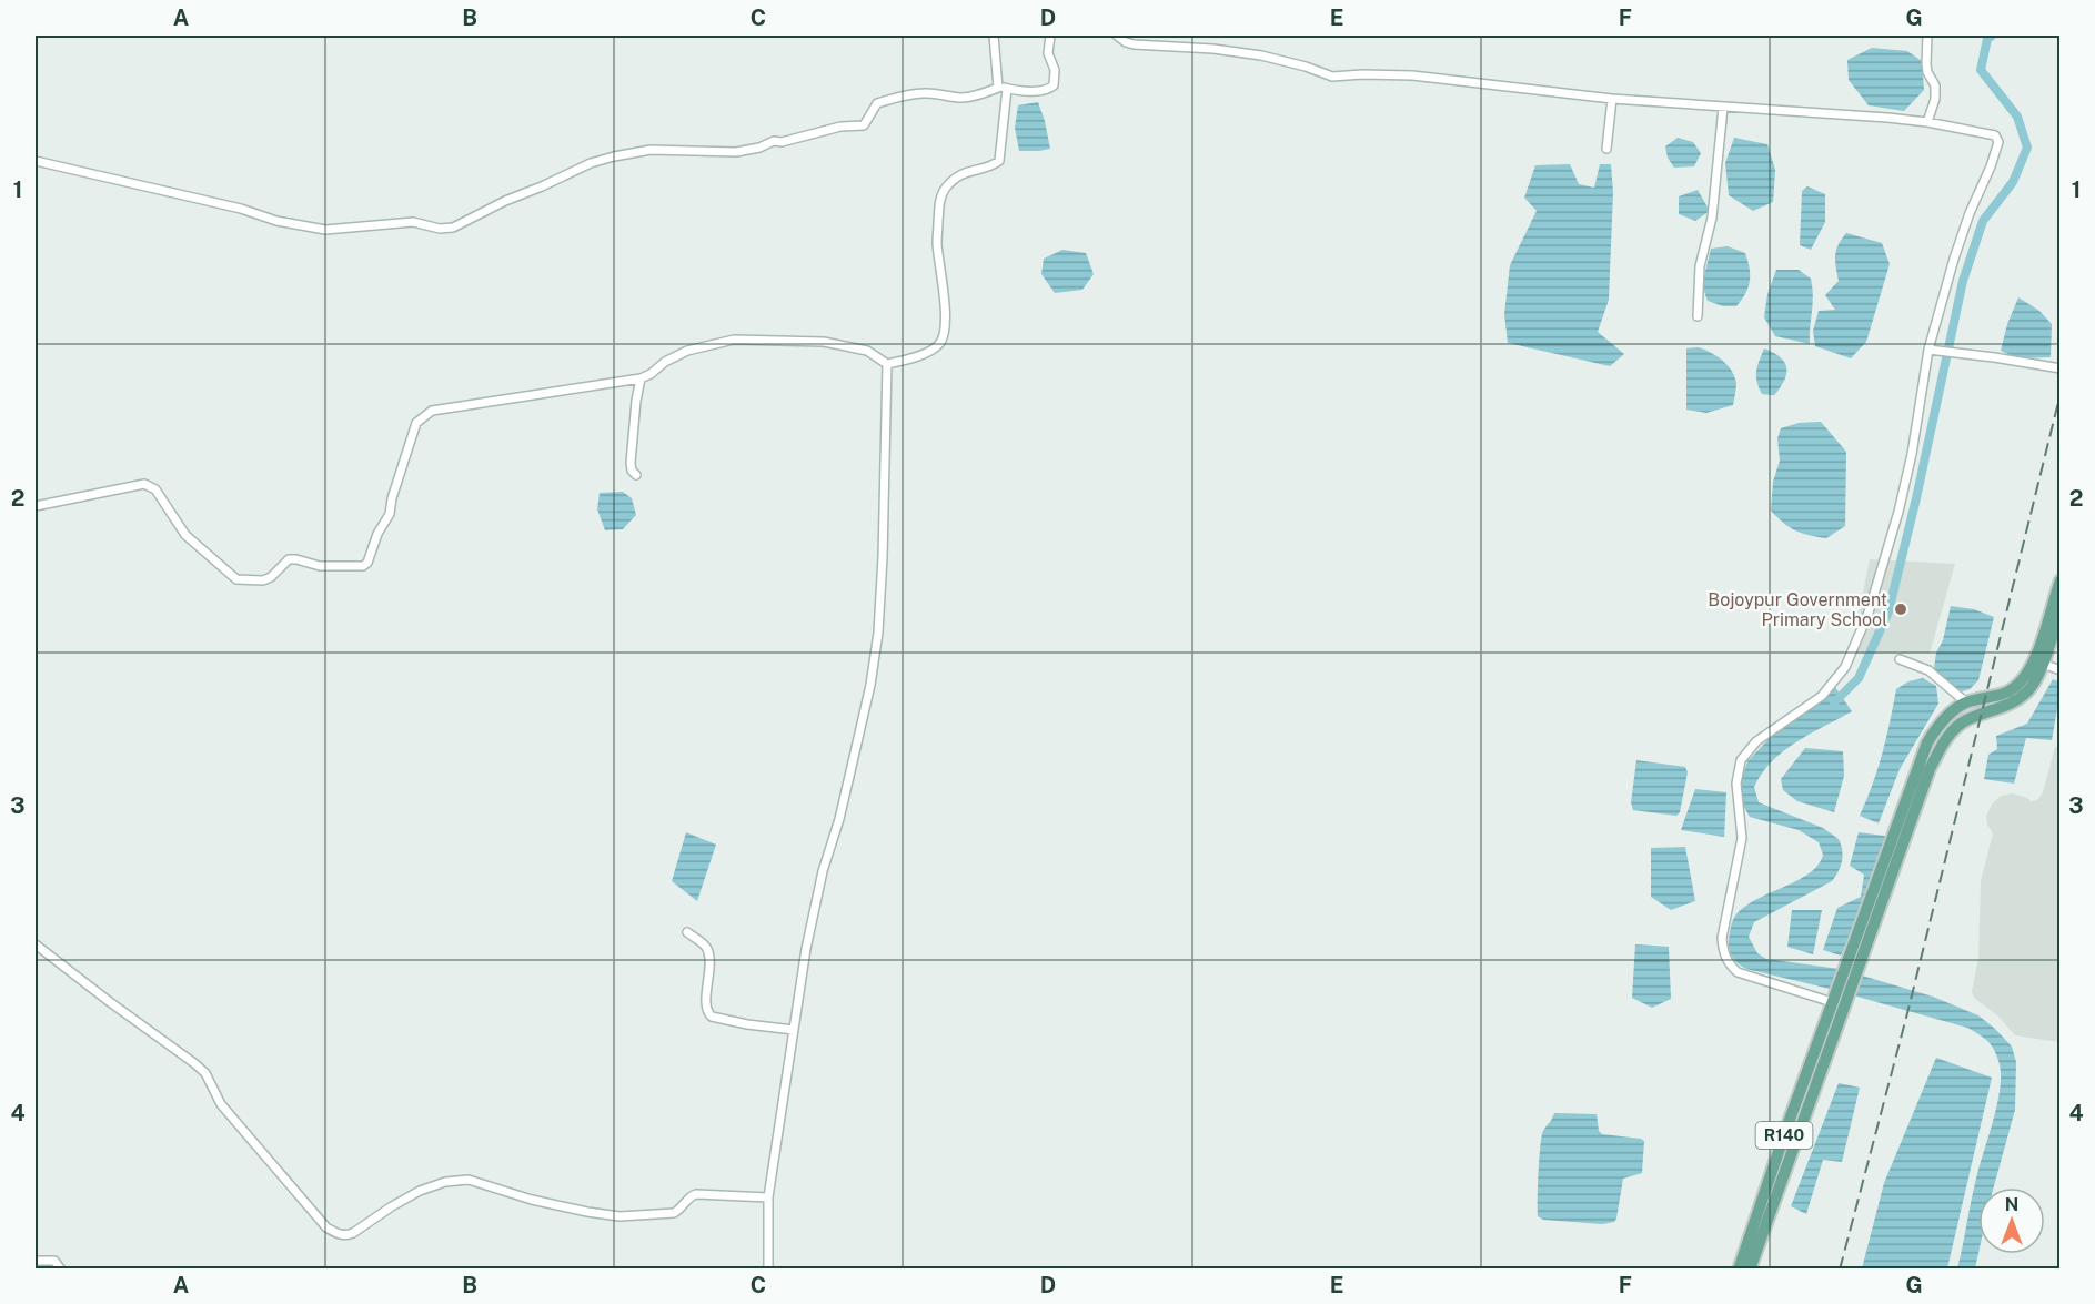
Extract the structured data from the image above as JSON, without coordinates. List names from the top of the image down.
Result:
{
  "streets": {
    "main road": ["R140"]
  },
  "places": ["Bojoypur Government Primary School"],
  "north": "top",
  "grid": {
    "columns": [
      "A",
      "B",
      "C",
      "D",
      "E",
      "F",
      "G"
    ],
    "rows": [
      "1",
      "2",
      "3",
      "4"
    ]
  }
}
